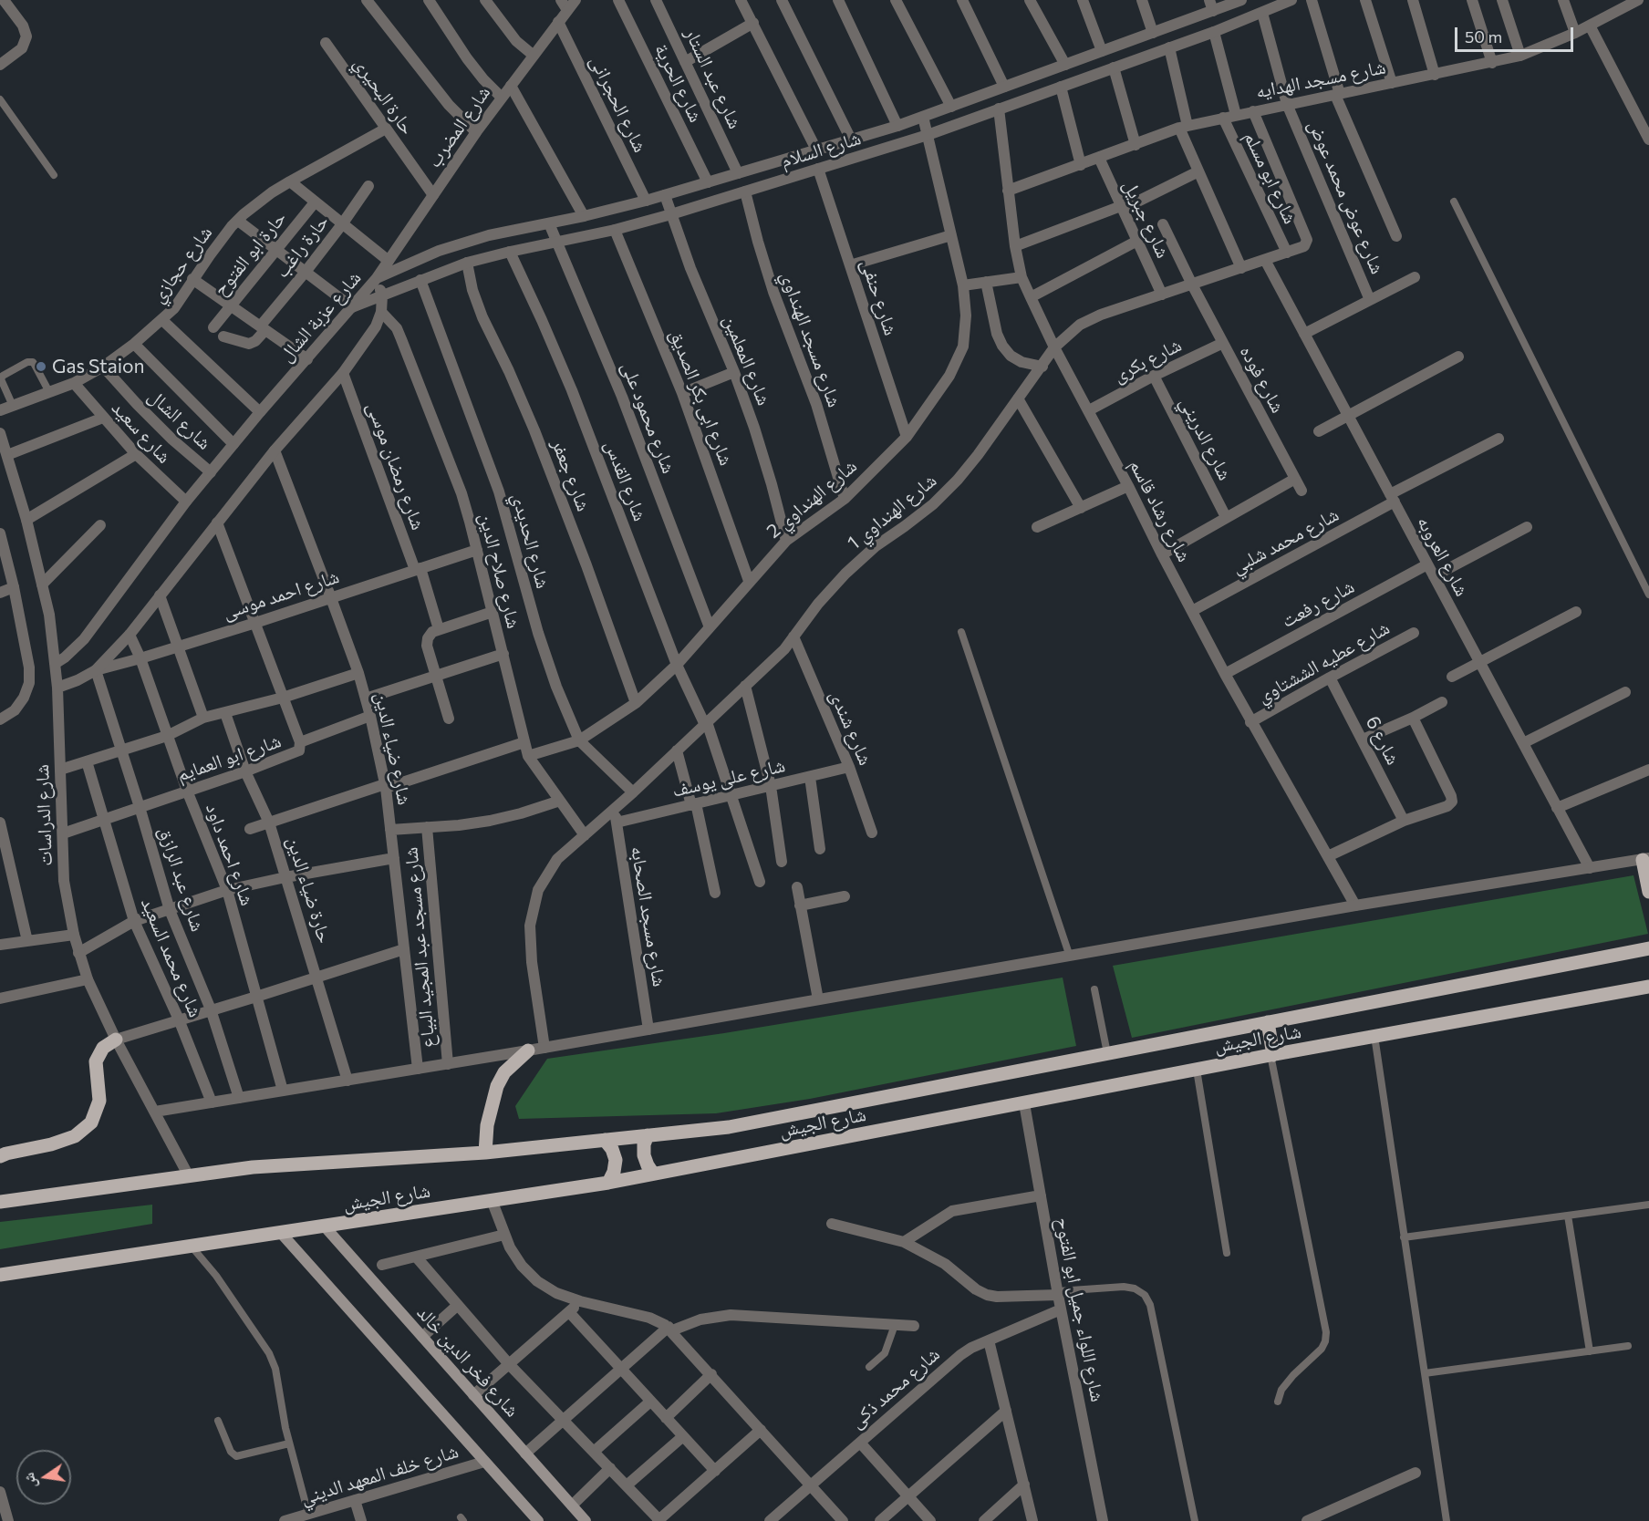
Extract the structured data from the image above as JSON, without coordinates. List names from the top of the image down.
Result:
{
  "streets": {
    "main road": ["شارع الجيش", "شارع فخر الدين خالد"],
    "street": [
      "شارع عبد الستار",
      "شارع مسجد الهدايه",
      "شارع الحرية",
      "حارة البحيري",
      "شارع الحجرانى",
      "شارع المضرب",
      "شارع السلام",
      "شارع ابو مسلم",
      "شارع عوض محمد عوض",
      "شارع جبريل",
      "حارة راغب",
      "حارة ابو الفتوح",
      "شارع حجازي",
      "شارع حنفى",
      "شارع عزبة الشال",
      "شارع مسجد الهنداوي",
      "شارع المعلمين",
      "شارع بكرى",
      "شارع فوده",
      "شارع ابى بكر الصديق",
      "شارع محمود على",
      "شارع الشال",
      "شارع سعيد",
      "شارع الدريني",
      "شارع رمضان موسى",
      "شارع جعفر",
      "شارع القدس",
      "شارع الهنداوي 2",
      "شارع رشاد قاسم",
      "شارع الهنداوي 1",
      "شارع الحديدي",
      "شارع محمد شلبي",
      "شارع العروبه",
      "شارع صلاح الدين",
      "شارع احمد موسى",
      "شارع رفعت",
      "شارع عطيه الششتاوي",
      "شارع شندى",
      "شارع 6",
      "شارع ضياء الدين",
      "شارع ابو العمايم",
      "شارع على يوسف",
      "شارع الدراسات",
      "شارع احمد داود",
      "شارع عبد الرازق",
      "حارة ضياء الدين",
      "شارع مسجد الصحابه",
      "شارع مسجد عبد المجيد البياع",
      "شارع محمد السعيد",
      "شارع اللواء جميل ابو الفتوح",
      "شارع محمد ذكى",
      "شارع خلف المعهد الديني"
    ]
  },
  "crossings": [
    ["شارع عبد الستار", "شارع السلام"],
    ["شارع مسجد الهدايه", "شارع ابو مسلم"],
    ["شارع مسجد الهدايه", "شارع عوض محمد عوض"],
    ["شارع مسجد الهدايه", "شارع جبريل"],
    ["شارع مسجد الهدايه", "شارع رشاد قاسم"],
    ["شارع مسجد الهدايه", "شارع الهنداوي 1"],
    ["شارع الحرية", "شارع السلام"],
    ["حارة البحيري", "شارع المضرب"],
    ["حارة البحيري", "شارع حجازي"],
    ["شارع الحجرانى", "شارع المضرب"],
    ["شارع الحجرانى", "شارع السلام"],
    ["شارع المضرب", "شارع السلام"],
    ["شارع المضرب", "شارع عزبة الشال"],
    ["شارع السلام", "شارع ابو مسلم"],
    ["شارع السلام", "شارع عوض محمد عوض"],
    ["شارع السلام", "شارع حنفى"],
    ["شارع السلام", "شارع عزبة الشال"],
    ["شارع السلام", "شارع مسجد الهنداوي"],
    ["شارع السلام", "شارع المعلمين"],
    ["شارع السلام", "شارع ابى بكر الصديق"],
    ["شارع السلام", "شارع محمود على"],
    ["شارع السلام", "شارع جعفر"],
    ["شارع السلام", "شارع القدس"],
    ["شارع السلام", "شارع الهنداوي 2"],
    ["شارع السلام", "شارع رشاد قاسم"],
    ["شارع السلام", "شارع الحديدي"],
    ["شارع ابو مسلم", "شارع الهنداوي 1"],
    ["شارع جبريل", "شارع الهنداوي 1"],
    ["شارع حجازي", "شارع الشال"],
    ["شارع حجازي", "شارع سعيد"],
    ["شارع حنفى", "شارع الهنداوي 2"],
    ["شارع عزبة الشال", "شارع الشال"],
    ["شارع عزبة الشال", "شارع سعيد"],
    ["شارع عزبة الشال", "شارع رمضان موسى"],
    ["شارع عزبة الشال", "شارع صلاح الدين"],
    ["شارع عزبة الشال", "شارع احمد موسى"],
    ["شارع عزبة الشال", "شارع ضياء الدين"],
    ["شارع عزبة الشال", "شارع ابو العمايم"],
    ["شارع عزبة الشال", "شارع الدراسات"],
    ["شارع عزبة الشال", "شارع احمد داود"],
    ["شارع عزبة الشال", "شارع عبد الرازق"],
    ["شارع مسجد الهنداوي", "شارع الهنداوي 2"],
    ["شارع المعلمين", "شارع الهنداوي 2"],
    ["شارع بكرى", "شارع فوده"],
    ["شارع بكرى", "شارع الدريني"],
    ["شارع بكرى", "شارع رشاد قاسم"],
    ["شارع فوده", "شارع الهنداوي 1"],
    ["شارع ابى بكر الصديق", "شارع الهنداوي 2"],
    ["شارع محمود على", "شارع الهنداوي 2"],
    ["شارع رمضان موسى", "شارع احمد موسى"],
    ["شارع جعفر", "شارع الهنداوي 2"],
    ["شارع القدس", "شارع الهنداوي 2"],
    ["شارع القدس", "شارع الهنداوي 1"],
    ["شارع القدس", "شارع على يوسف"],
    ["شارع الهنداوي 2", "شارع الحديدي"],
    ["شارع الهنداوي 2", "شارع صلاح الدين"],
    ["شارع رشاد قاسم", "شارع الهنداوي 1"],
    ["شارع رشاد قاسم", "شارع محمد شلبي"],
    ["شارع رشاد قاسم", "شارع رفعت"],
    ["شارع رشاد قاسم", "شارع عطيه الششتاوي"],
    ["شارع الهنداوي 1", "شارع الحديدي"],
    ["شارع الهنداوي 1", "شارع العروبه"],
    ["شارع الهنداوي 1", "شارع صلاح الدين"],
    ["شارع الهنداوي 1", "شارع شندى"],
    ["شارع الهنداوي 1", "شارع مسجد الصحابه"],
    ["شارع محمد شلبي", "شارع العروبه"],
    ["شارع العروبه", "شارع رفعت"],
    ["شارع صلاح الدين", "شارع احمد موسى"],
    ["شارع احمد موسى", "شارع ضياء الدين"],
    ["شارع احمد موسى", "شارع ابو العمايم"],
    ["شارع احمد موسى", "شارع احمد داود"],
    ["شارع احمد موسى", "شارع عبد الرازق"],
    ["شارع عطيه الششتاوي", "شارع 6"],
    ["شارع شندى", "شارع على يوسف"],
    ["شارع ابو العمايم", "شارع الدراسات"],
    ["شارع ابو العمايم", "شارع احمد داود"],
    ["شارع ابو العمايم", "شارع عبد الرازق"],
    ["شارع ابو العمايم", "حارة ضياء الدين"],
    ["شارع ابو العمايم", "شارع محمد السعيد"],
    ["شارع على يوسف", "شارع مسجد الصحابه"],
    ["شارع الدراسات", "شارع الجيش"],
    ["شارع الجيش", "شارع اللواء جميل ابو الفتوح"],
    ["شارع الجيش", "شارع فخر الدين خالد"],
    ["شارع اللواء جميل ابو الفتوح", "شارع محمد ذكى"]
  ],
  "places": ["Gas Staion"],
  "scale_bar": "50 m",
  "north": "left"
}
